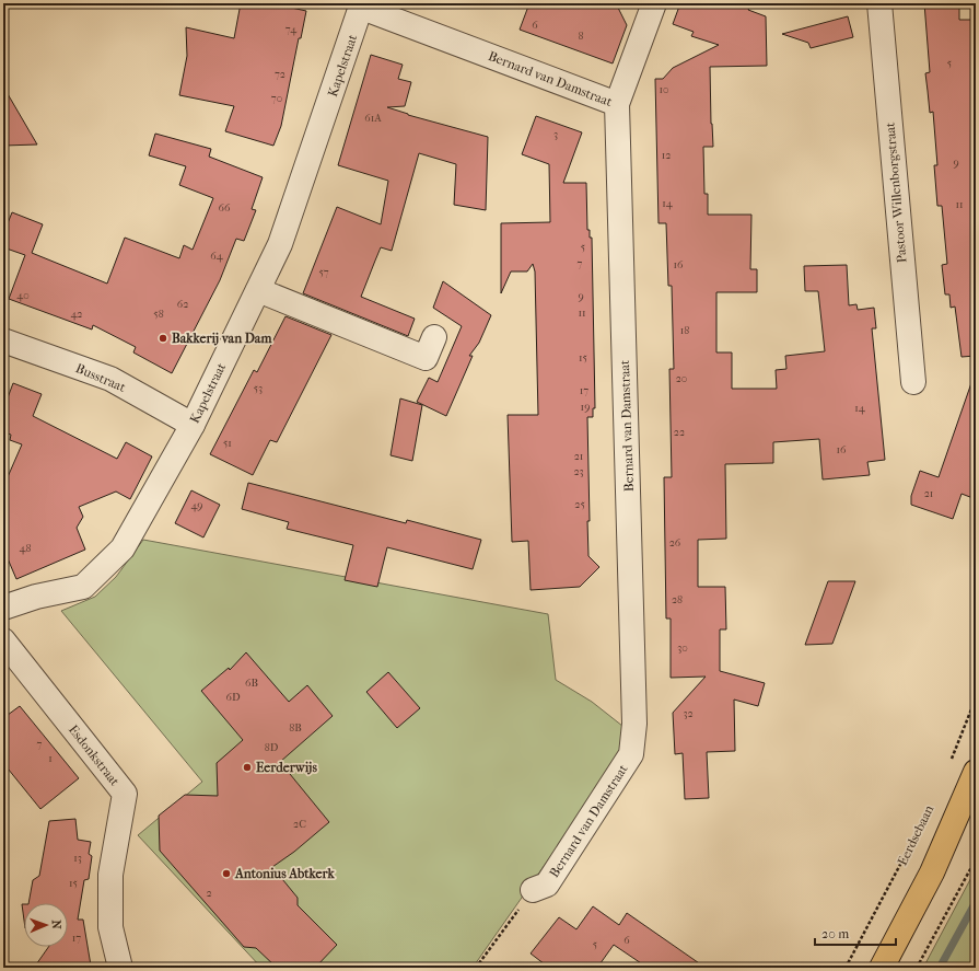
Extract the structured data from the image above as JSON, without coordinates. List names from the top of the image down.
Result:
{
  "streets": {
    "street": [
      "Kapelstraat",
      "Bernard van Damstraat",
      "Pastoor Willenborgstraat",
      "Busstraat",
      "Esdonkstraat"
    ],
    "path": ["Eerdsebaan"]
  },
  "crossings": [
    ["Kapelstraat", "Bernard van Damstraat"],
    ["Kapelstraat", "Busstraat"]
  ],
  "places": ["Bakkerij van Dam", "Eerderwijs", "Antonius Abtkerk"],
  "house_numbers": [
    "6",
    "74",
    "8",
    "5",
    "72",
    "10",
    "70",
    "61A",
    "3",
    "12",
    "9",
    "14",
    "11",
    "66",
    "5",
    "64",
    "7",
    "16",
    "57",
    "40",
    "9",
    "62",
    "11",
    "42",
    "58",
    "18",
    "15",
    "20",
    "53",
    "17",
    "19",
    "14",
    "22",
    "51",
    "16",
    "21",
    "23",
    "21",
    "25",
    "49",
    "26",
    "48",
    "28",
    "30",
    "6B",
    "6D",
    "32",
    "8B",
    "7",
    "8D",
    "1",
    "2C",
    "13",
    "15",
    "2",
    "17",
    "6",
    "5"
  ],
  "scale_bar": "20 m",
  "north": "right"
}
